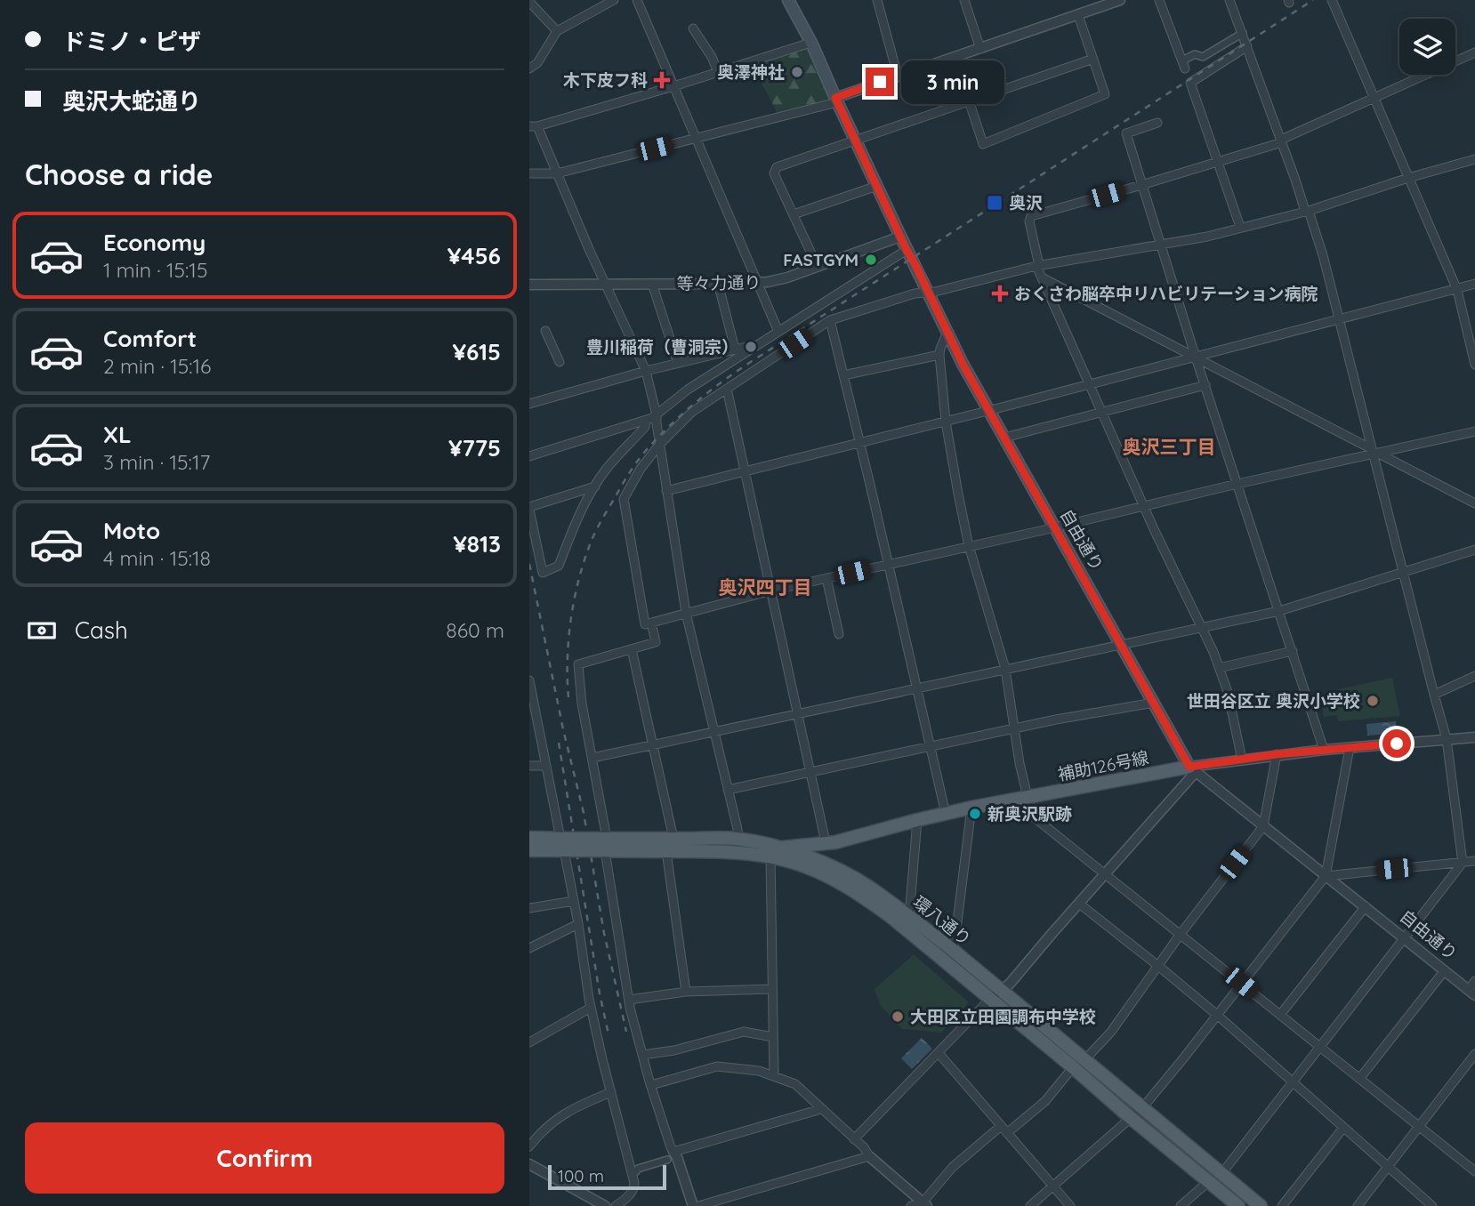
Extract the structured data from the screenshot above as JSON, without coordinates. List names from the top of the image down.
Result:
{
  "streets": {
    "main road": ["自由通り", "補助126号線", "環八通り"],
    "street": ["等々力通り"]
  },
  "crossings": [
    ["等々力通り", "自由通り"],
    ["自由通り", "補助126号線"],
    ["補助126号線", "環八通り"]
  ],
  "districts": ["奥沢三丁目", "奥沢四丁目"],
  "places": {
    "other": [
      "奥澤神社",
      "FASTGYM",
      "豊川稲荷（曹洞宗）",
      "世田谷区立 奥沢小学校",
      "新奥沢駅跡",
      "大田区立田園調布中学校"
    ],
    "health": ["木下皮フ科", "おくさわ脳卒中リハビリテーション病院"],
    "transit": ["奥沢"]
  },
  "scale_bar": "100 m",
  "page": {
    "banner": ["ドミノ・ピザ", "奥沢大蛇通り"],
    "bubble": "3 min",
    "heading": "Choose a ride",
    "list": [
      {
        "name": "Economy",
        "note": "1 min · 15:15",
        "value": "¥456"
      },
      {
        "name": "Comfort",
        "note": "2 min · 15:16",
        "value": "¥615"
      },
      {
        "name": "XL",
        "note": "3 min · 15:17",
        "value": "¥775"
      },
      {
        "name": "Moto",
        "note": "4 min · 15:18",
        "value": "¥813"
      }
    ],
    "pay": ["Cash", "860 m"],
    "buttons": "Confirm",
    "scale": "100 m"
  }
}
